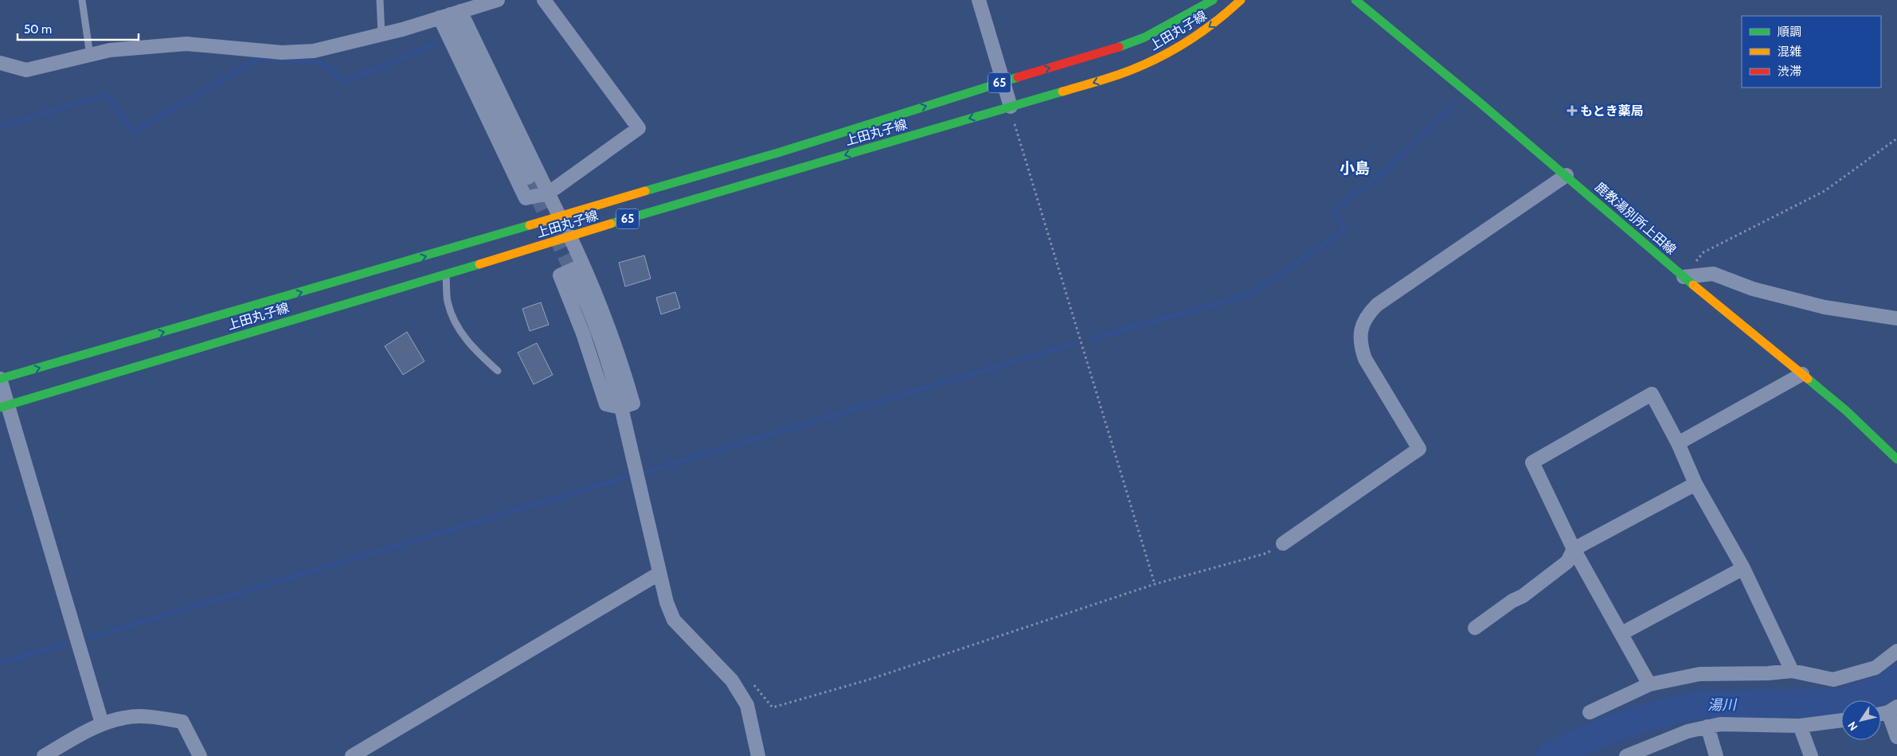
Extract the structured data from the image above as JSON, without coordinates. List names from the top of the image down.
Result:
{
  "streets": {
    "main road": ["上田丸子線", "65", "鹿教湯別所上田線"]
  },
  "districts": ["小島"],
  "water": ["湯川"],
  "places": {
    "health": ["もとき薬局"]
  },
  "legend": ["順調", "混雑", "渋滞"],
  "scale_bar": "50 m",
  "north": "bottom left"
}
